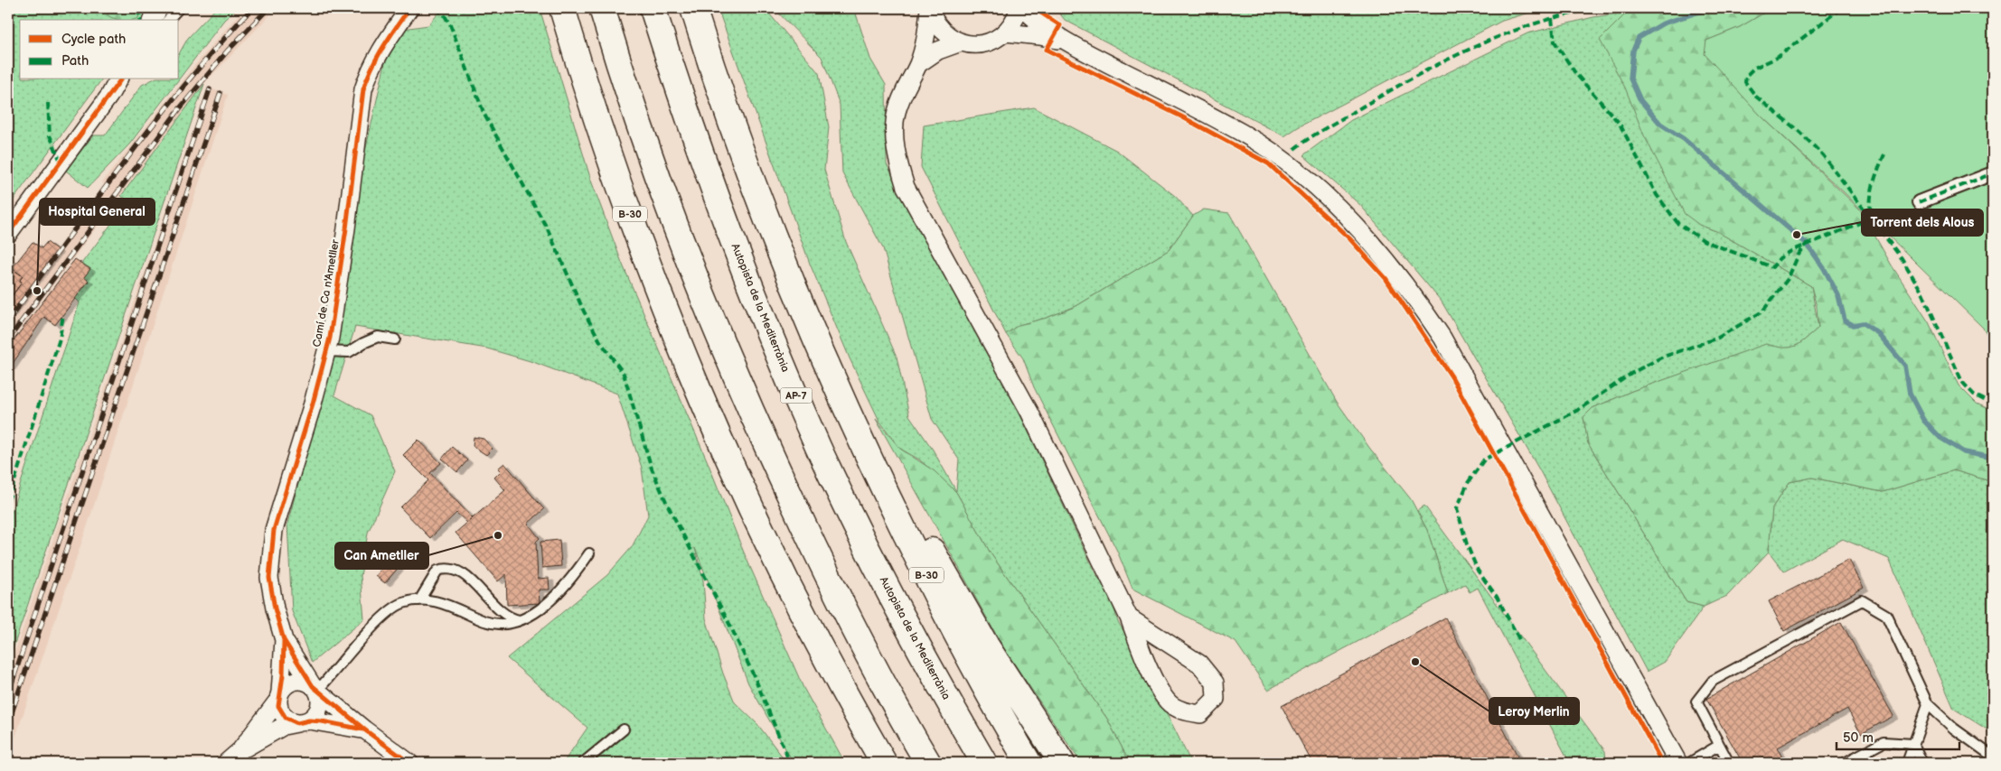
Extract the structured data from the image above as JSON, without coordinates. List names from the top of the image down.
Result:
{
  "streets": {
    "highway": ["B-30", "Autopista de la Mediterrània", "AP-7"],
    "street": ["Camí de Ca n'Ametller"]
  },
  "places": [
    "Torrent dels Alous",
    "Hospital General",
    "Can Ametller",
    "Leroy Merlin"
  ],
  "legend": ["Cycle path", "Path"],
  "scale_bar": "50 m"
}
